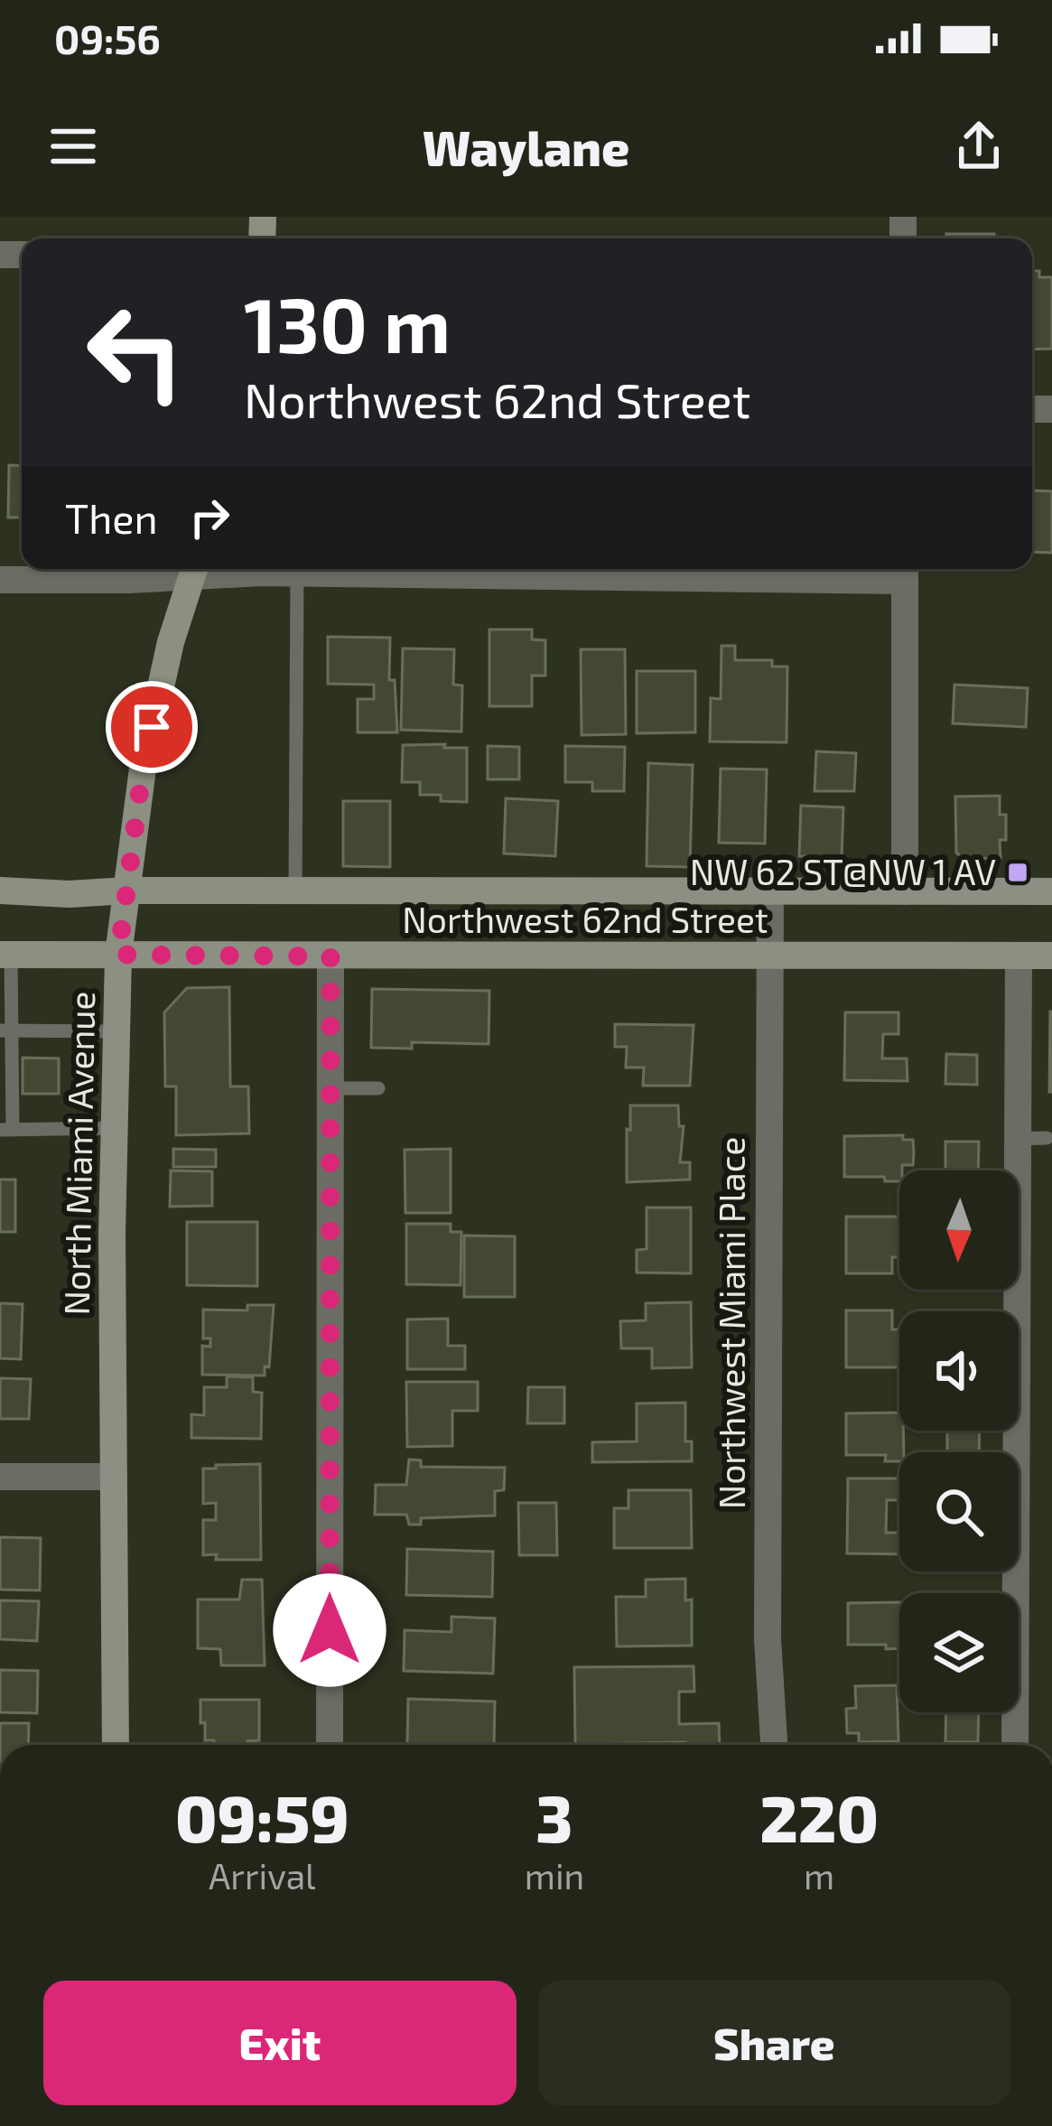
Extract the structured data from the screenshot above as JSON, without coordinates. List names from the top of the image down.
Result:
{
  "streets": {
    "main road": ["Northwest 62nd Street", "North Miami Avenue"],
    "street": ["Northwest Miami Place"]
  },
  "crossings": [
    ["Northwest 62nd Street", "North Miami Avenue"],
    ["Northwest 62nd Street", "Northwest Miami Place"]
  ],
  "places": {
    "transit": ["NW 62 ST@NW 1 AV"]
  },
  "north": "bottom",
  "page": {
    "status": "09:56",
    "header": "Waylane",
    "turn": ["130 m", "Northwest 62nd Street"],
    "then": "Then",
    "eta": [
      "09:59",
      "Arrival",
      "3",
      "min",
      "220",
      "m"
    ],
    "buttons": ["Exit", "Share"]
  }
}
